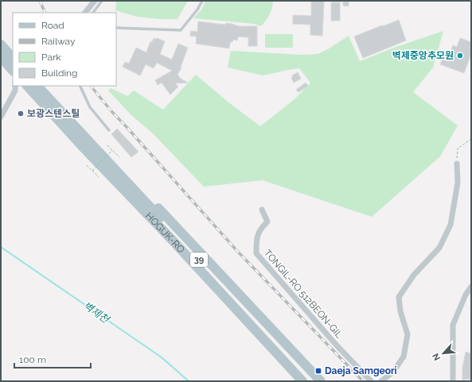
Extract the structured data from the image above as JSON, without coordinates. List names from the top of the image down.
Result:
{
  "streets": {
    "main road": ["HOGUK-RO", "39"],
    "street": ["TONGIL-RO 512BEON-GIL"]
  },
  "water": ["벽제천"],
  "places": {
    "other": ["벽제중앙추모원", "보광스텐스틸"],
    "transit": ["Daeja Samgeori"]
  },
  "legend": [
    "Road",
    "Railway",
    "Park",
    "Building"
  ],
  "scale_bar": "100 m",
  "north": "bottom left"
}
